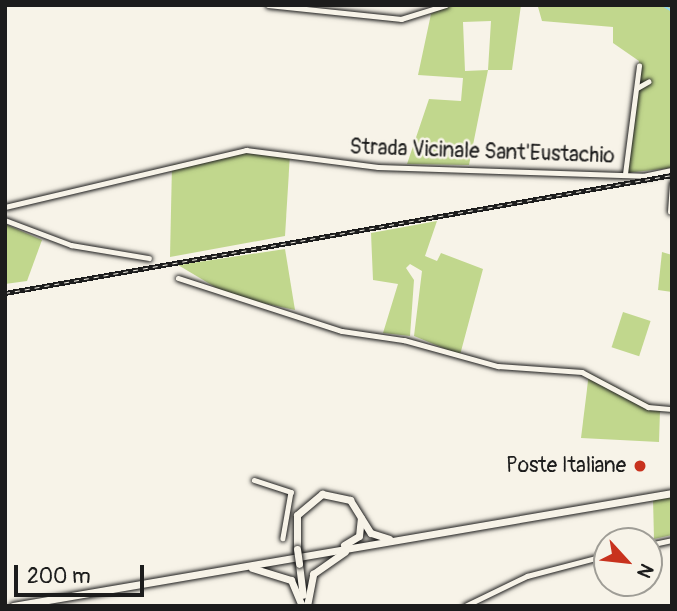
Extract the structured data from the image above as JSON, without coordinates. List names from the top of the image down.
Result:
{
  "streets": {
    "street": ["Strada Vicinale Sant'Eustachio"]
  },
  "places": ["Poste Italiane"],
  "scale_bar": "200 m",
  "north": "bottom right"
}
